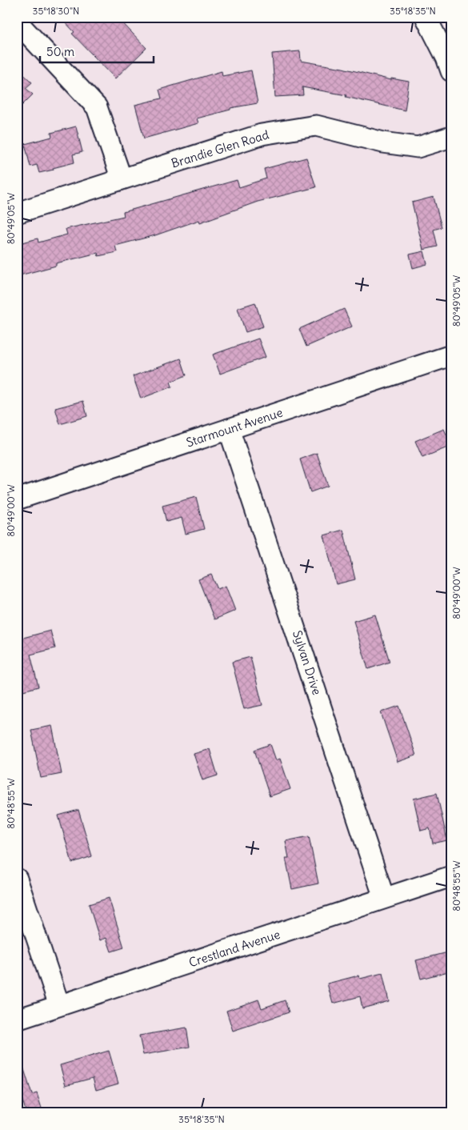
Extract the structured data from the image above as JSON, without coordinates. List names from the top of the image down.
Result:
{
  "streets": {
    "street": [
      "Brandie Glen Road",
      "Starmount Avenue",
      "Sylvan Drive",
      "Crestland Avenue"
    ]
  },
  "crossings": [
    ["Starmount Avenue", "Sylvan Drive"],
    ["Sylvan Drive", "Crestland Avenue"]
  ],
  "scale_bar": "50 m",
  "coordinates": [
    "35°18'30\"N",
    "35°18'35\"N",
    "80°49'05\"W",
    "80°49'00\"W",
    "80°48'55\"W"
  ]
}
